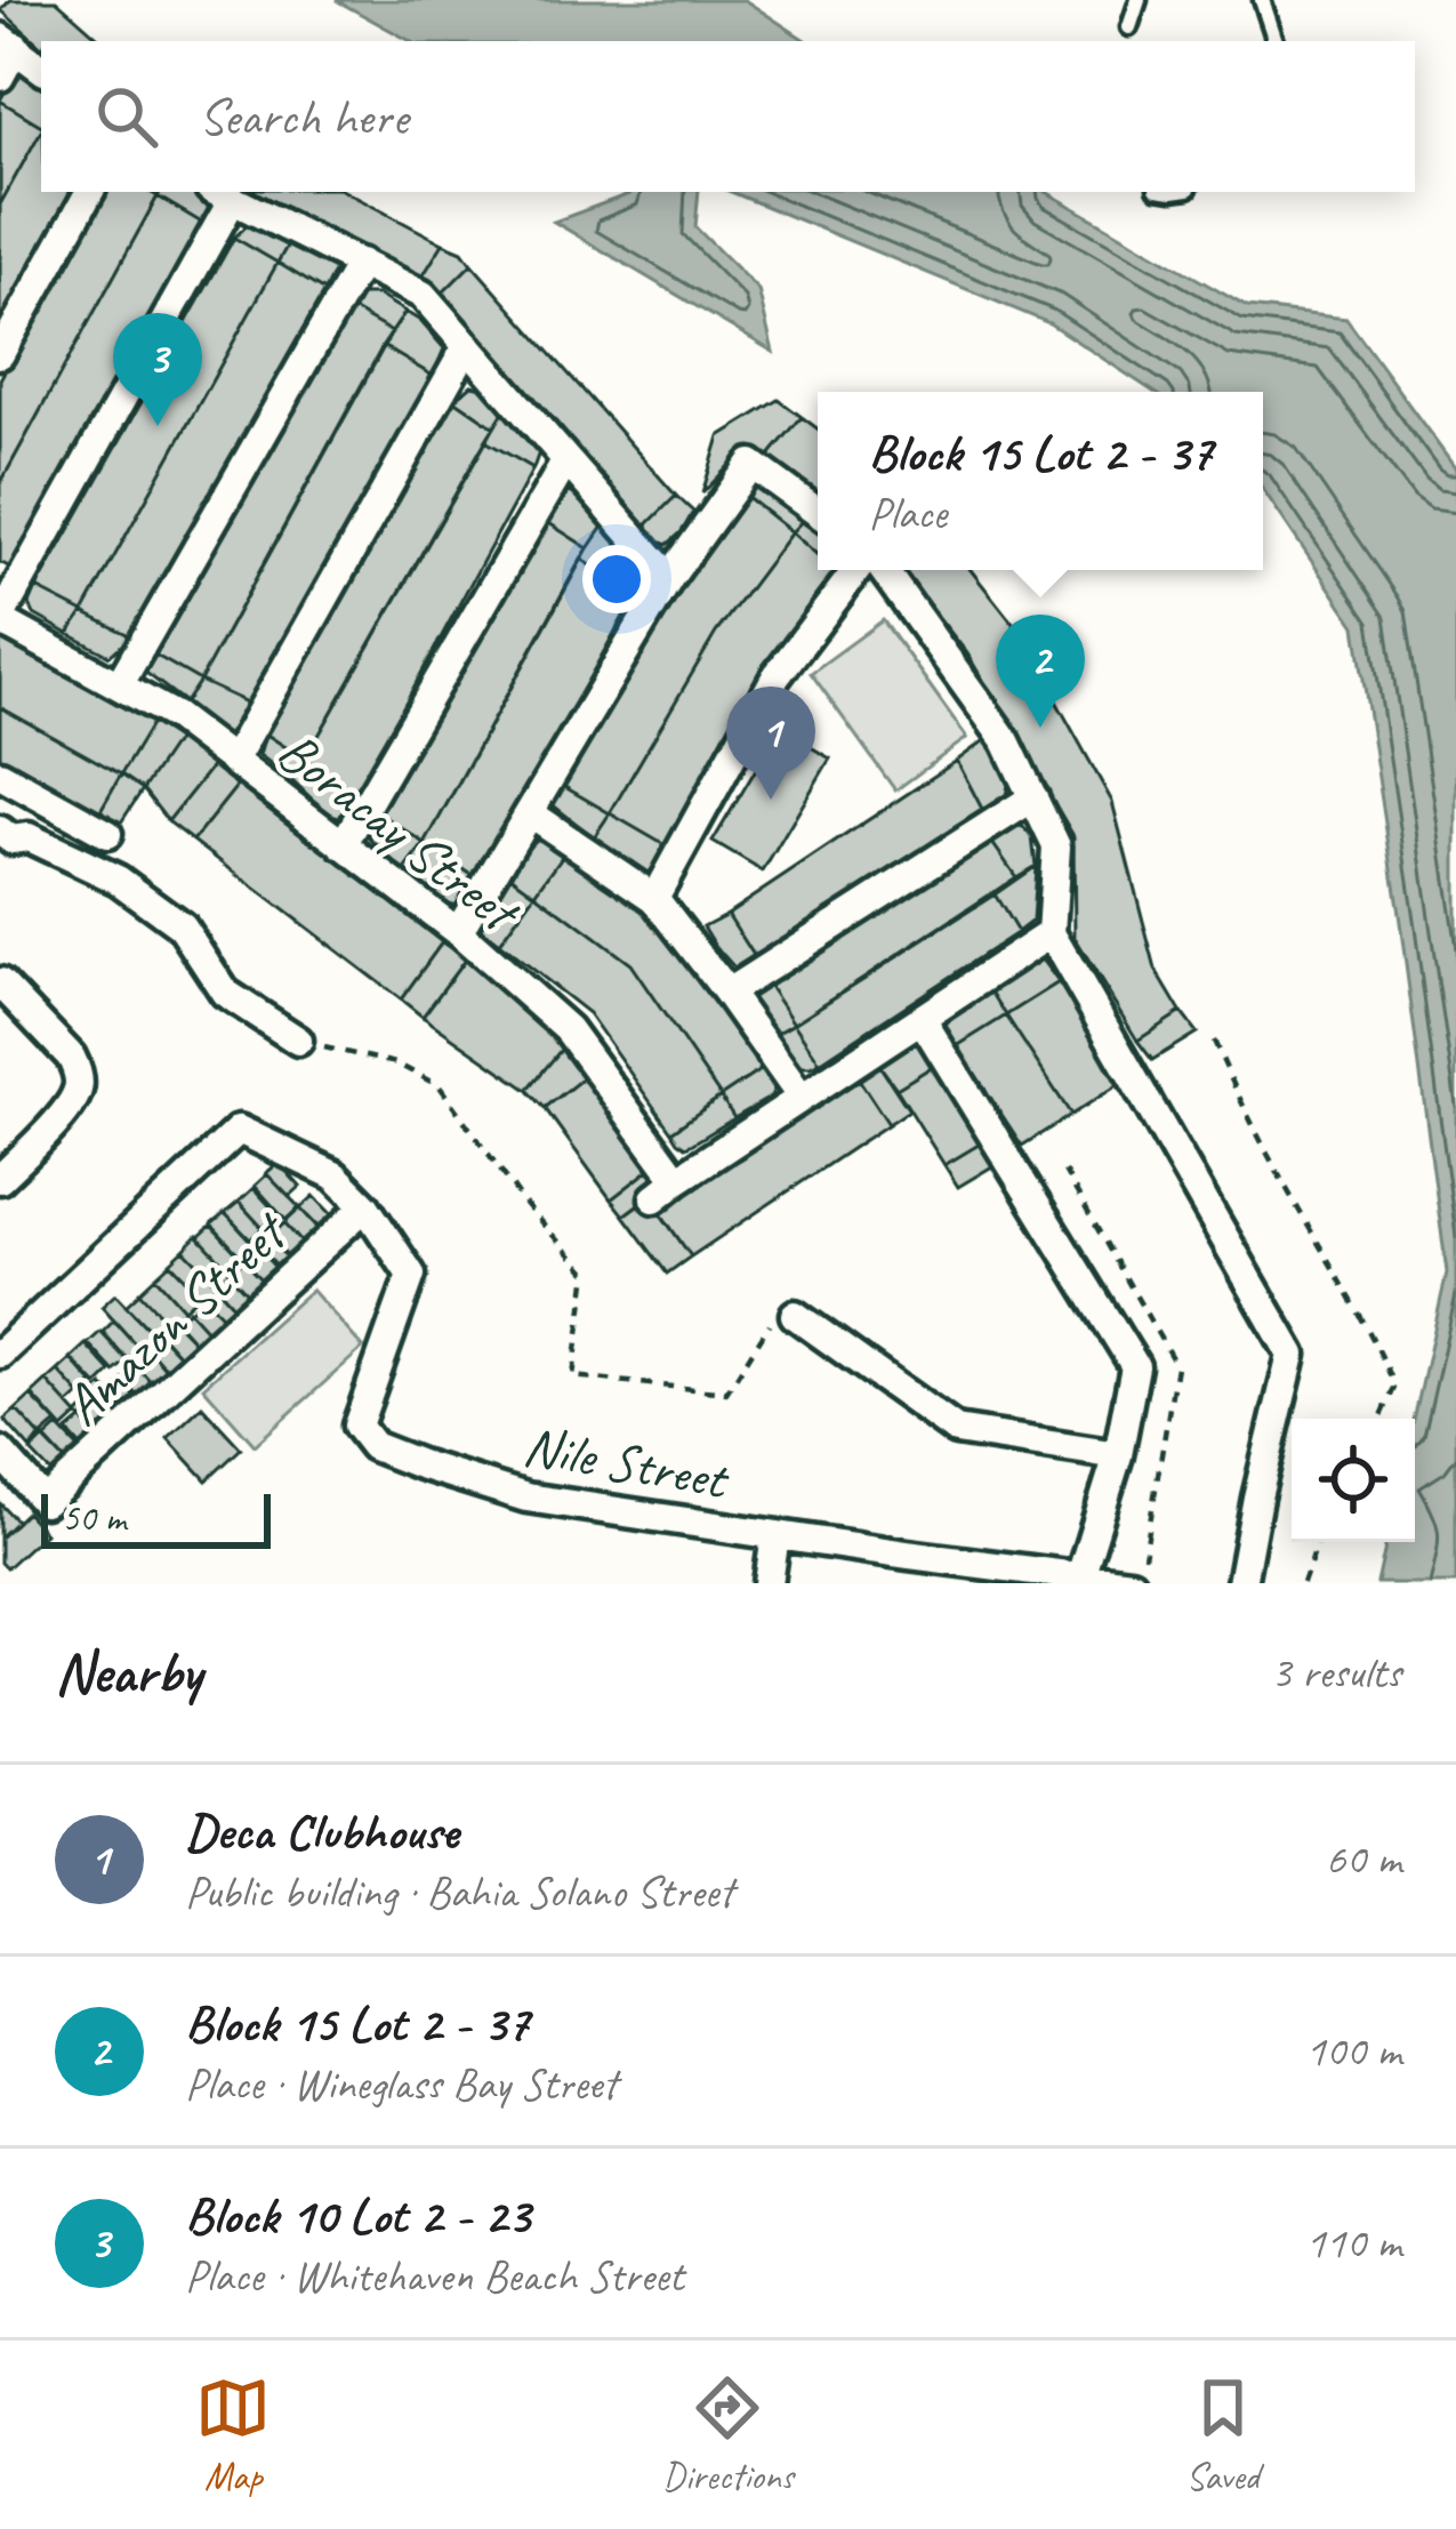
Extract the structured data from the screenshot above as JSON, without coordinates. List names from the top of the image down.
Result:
{
  "streets": {
    "street": ["Boracay Street", "Amazon Street", "Nile Street"]
  },
  "crossings": [
    ["Amazon Street", "Nile Street"]
  ],
  "scale_bar": "50 m",
  "page": {
    "search": "Search here",
    "pins": ["3", "2", "1"],
    "popup": ["Block 15 Lot 2 - 37", "Place"],
    "scale": "50 m",
    "heading": ["Nearby", "3 results"],
    "list": [
      {
        "mark": "1",
        "name": "Deca Clubhouse",
        "note": "Public building · Bahia Solano Street",
        "value": "60 m"
      },
      {
        "mark": "2",
        "name": "Block 15 Lot 2 - 37",
        "note": "Place · Wineglass Bay Street",
        "value": "100 m"
      },
      {
        "mark": "3",
        "name": "Block 10 Lot 2 - 23",
        "note": "Place · Whitehaven Beach Street",
        "value": "110 m"
      }
    ],
    "nav": ["Map", "Directions", "Saved"]
  }
}
